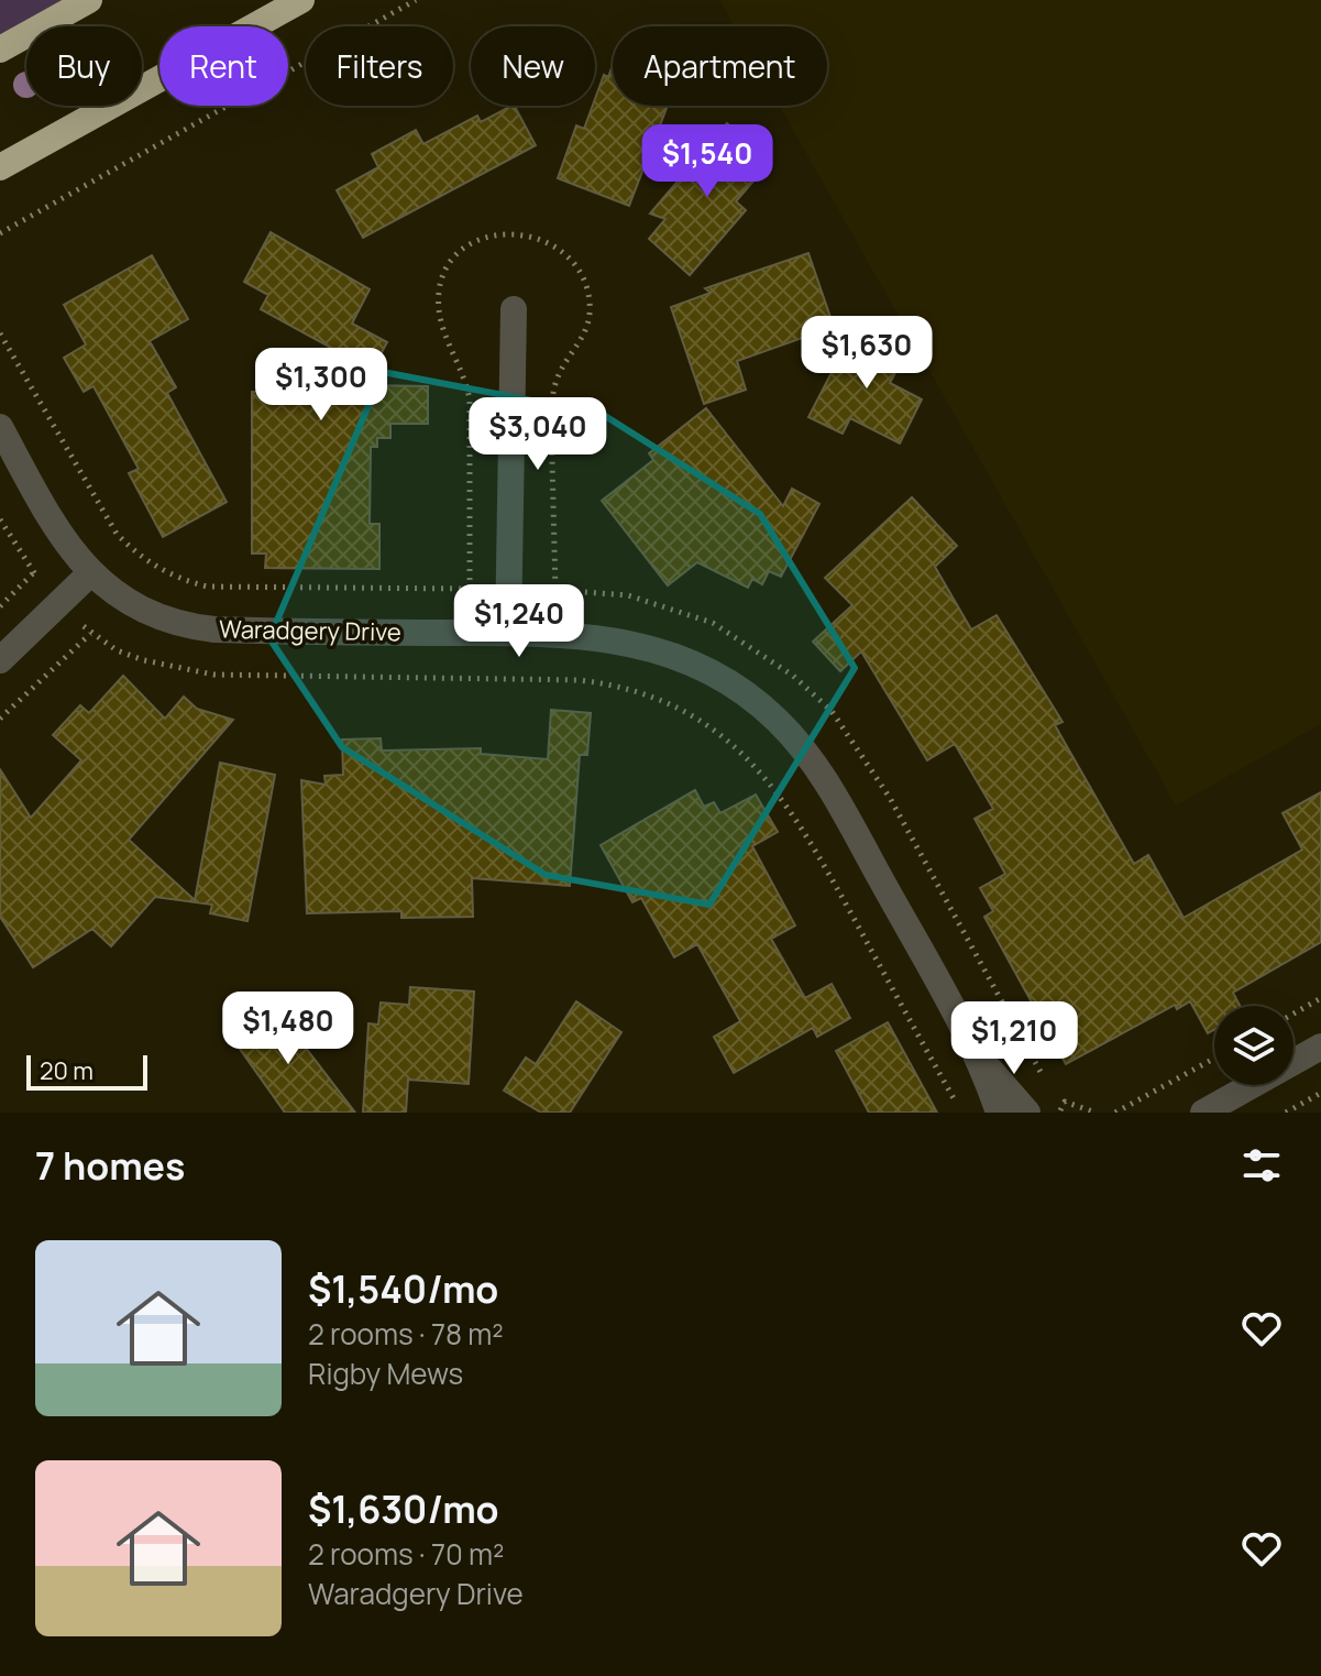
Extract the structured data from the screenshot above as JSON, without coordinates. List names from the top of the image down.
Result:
{
  "streets": {
    "street": ["Waradgery Drive"]
  },
  "scale_bar": "20 m",
  "page": {
    "chip": [
      "Buy",
      "Rent",
      "Filters",
      "New",
      "Apartment"
    ],
    "price": [
      "$1,540",
      "$1,630",
      "$1,300",
      "$3,040",
      "$1,240",
      "$1,480",
      "$1,210"
    ],
    "scale": "20 m",
    "heading": "7 homes",
    "list": [
      {
        "name": "$1,540/mo",
        "note": "2 rooms · 78 m² · Rigby Mews"
      },
      {
        "name": "$1,630/mo",
        "note": "2 rooms · 70 m² · Waradgery Drive"
      }
    ]
  }
}
